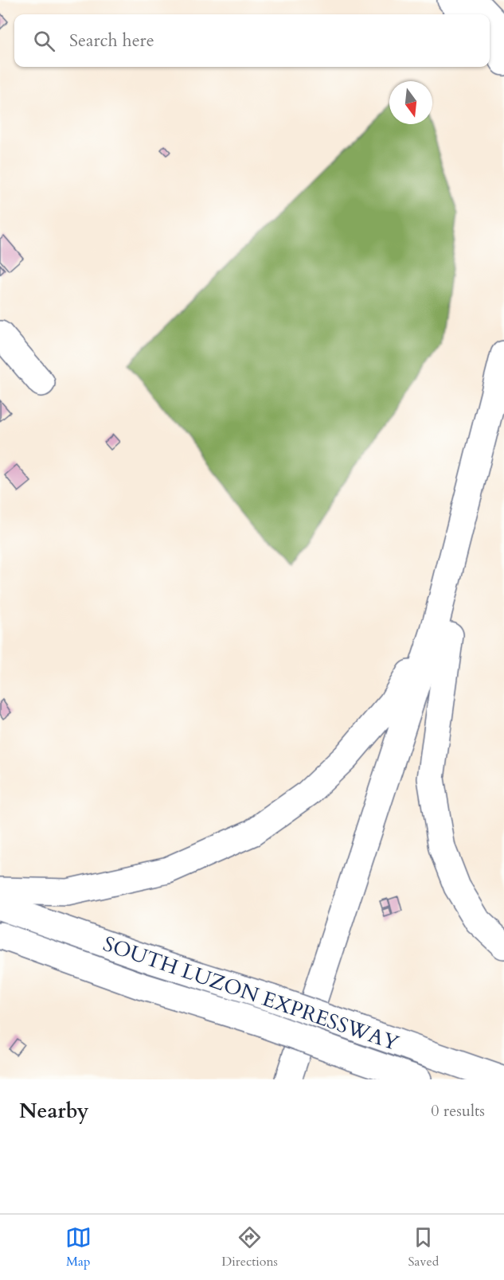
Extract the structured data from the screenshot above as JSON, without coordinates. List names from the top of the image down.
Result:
{
  "streets": {
    "main road": ["SOUTH LUZON EXPRESSWAY"]
  },
  "north": "bottom",
  "page": {
    "search": "Search here",
    "heading": ["Nearby", "0 results"],
    "nav": ["Map", "Directions", "Saved"]
  }
}
